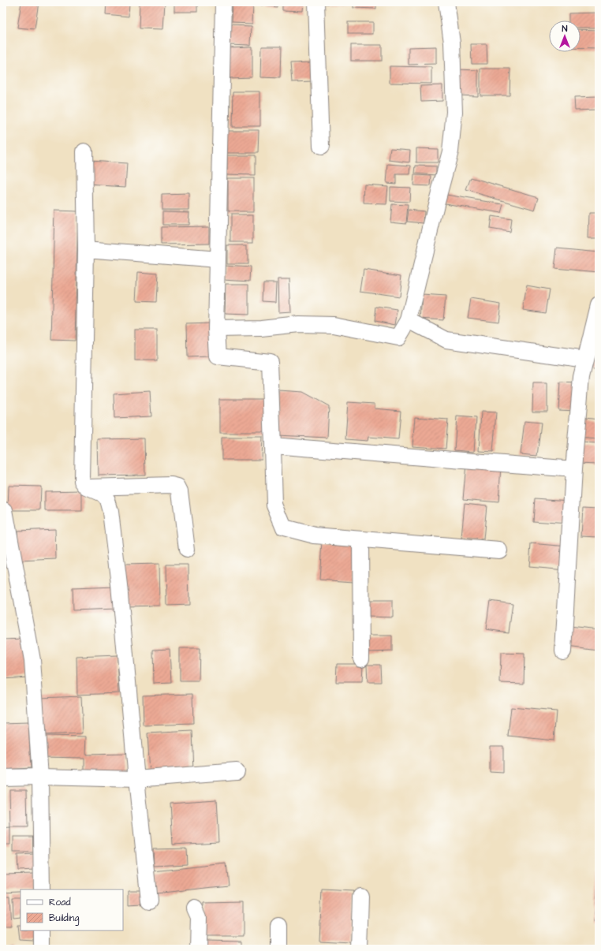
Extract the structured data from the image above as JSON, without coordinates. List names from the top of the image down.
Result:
{
  "legend": ["Road", "Building"],
  "north": "top"
}
